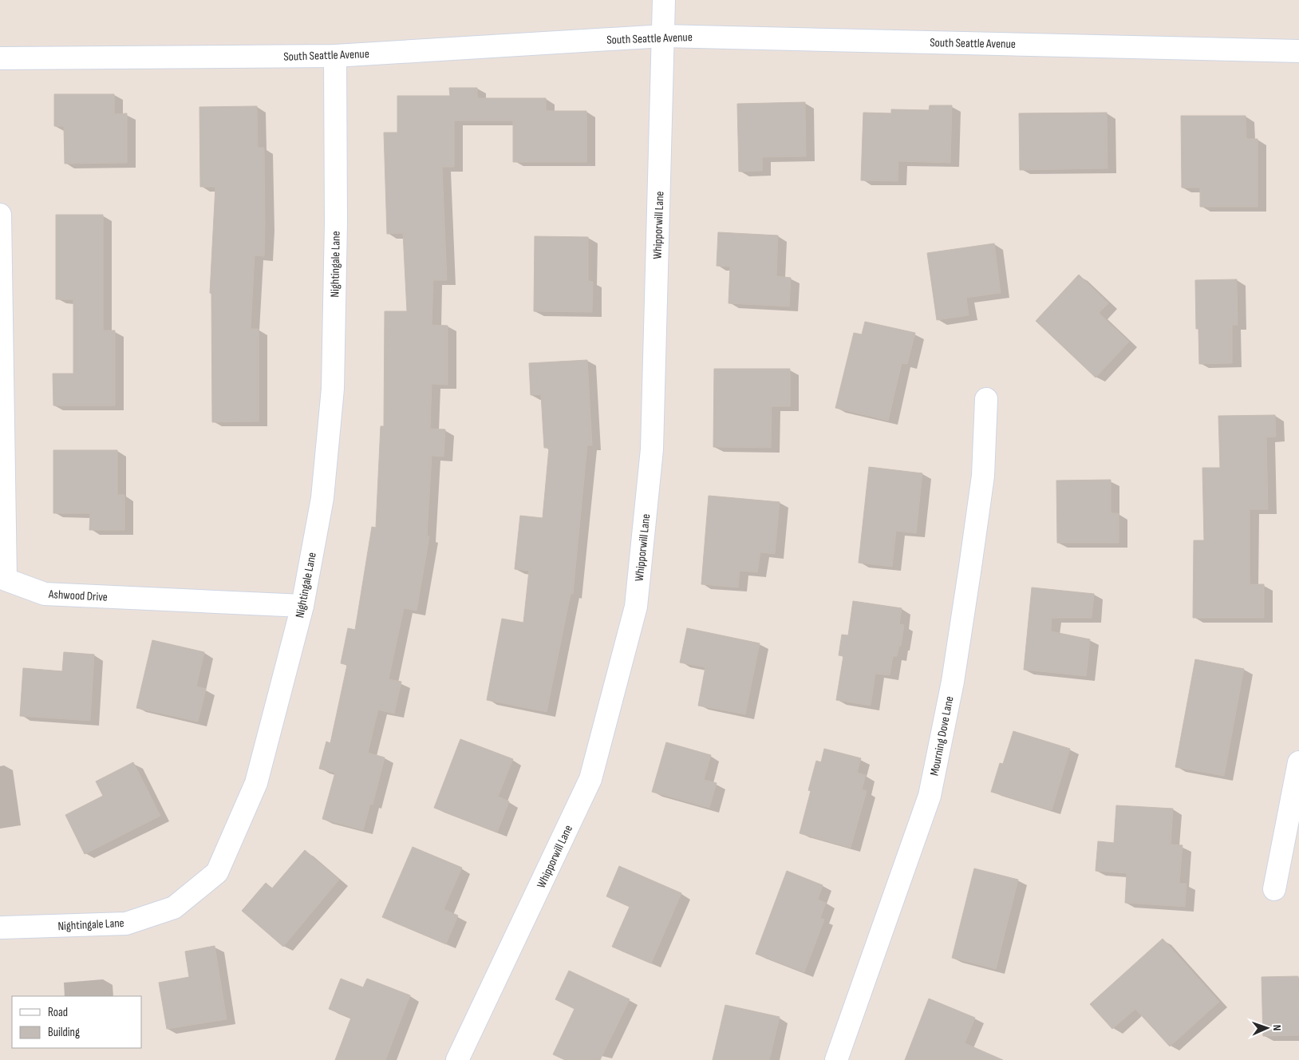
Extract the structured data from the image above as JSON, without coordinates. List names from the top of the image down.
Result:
{
  "streets": {
    "street": [
      "South Seattle Avenue",
      "Whipporwill Lane",
      "Nightingale Lane",
      "Ashwood Drive",
      "Mourning Dove Lane"
    ]
  },
  "crossings": [
    ["South Seattle Avenue", "Whipporwill Lane"],
    ["South Seattle Avenue", "Nightingale Lane"],
    ["Nightingale Lane", "Ashwood Drive"]
  ],
  "legend": ["Road", "Building"],
  "north": "right"
}
